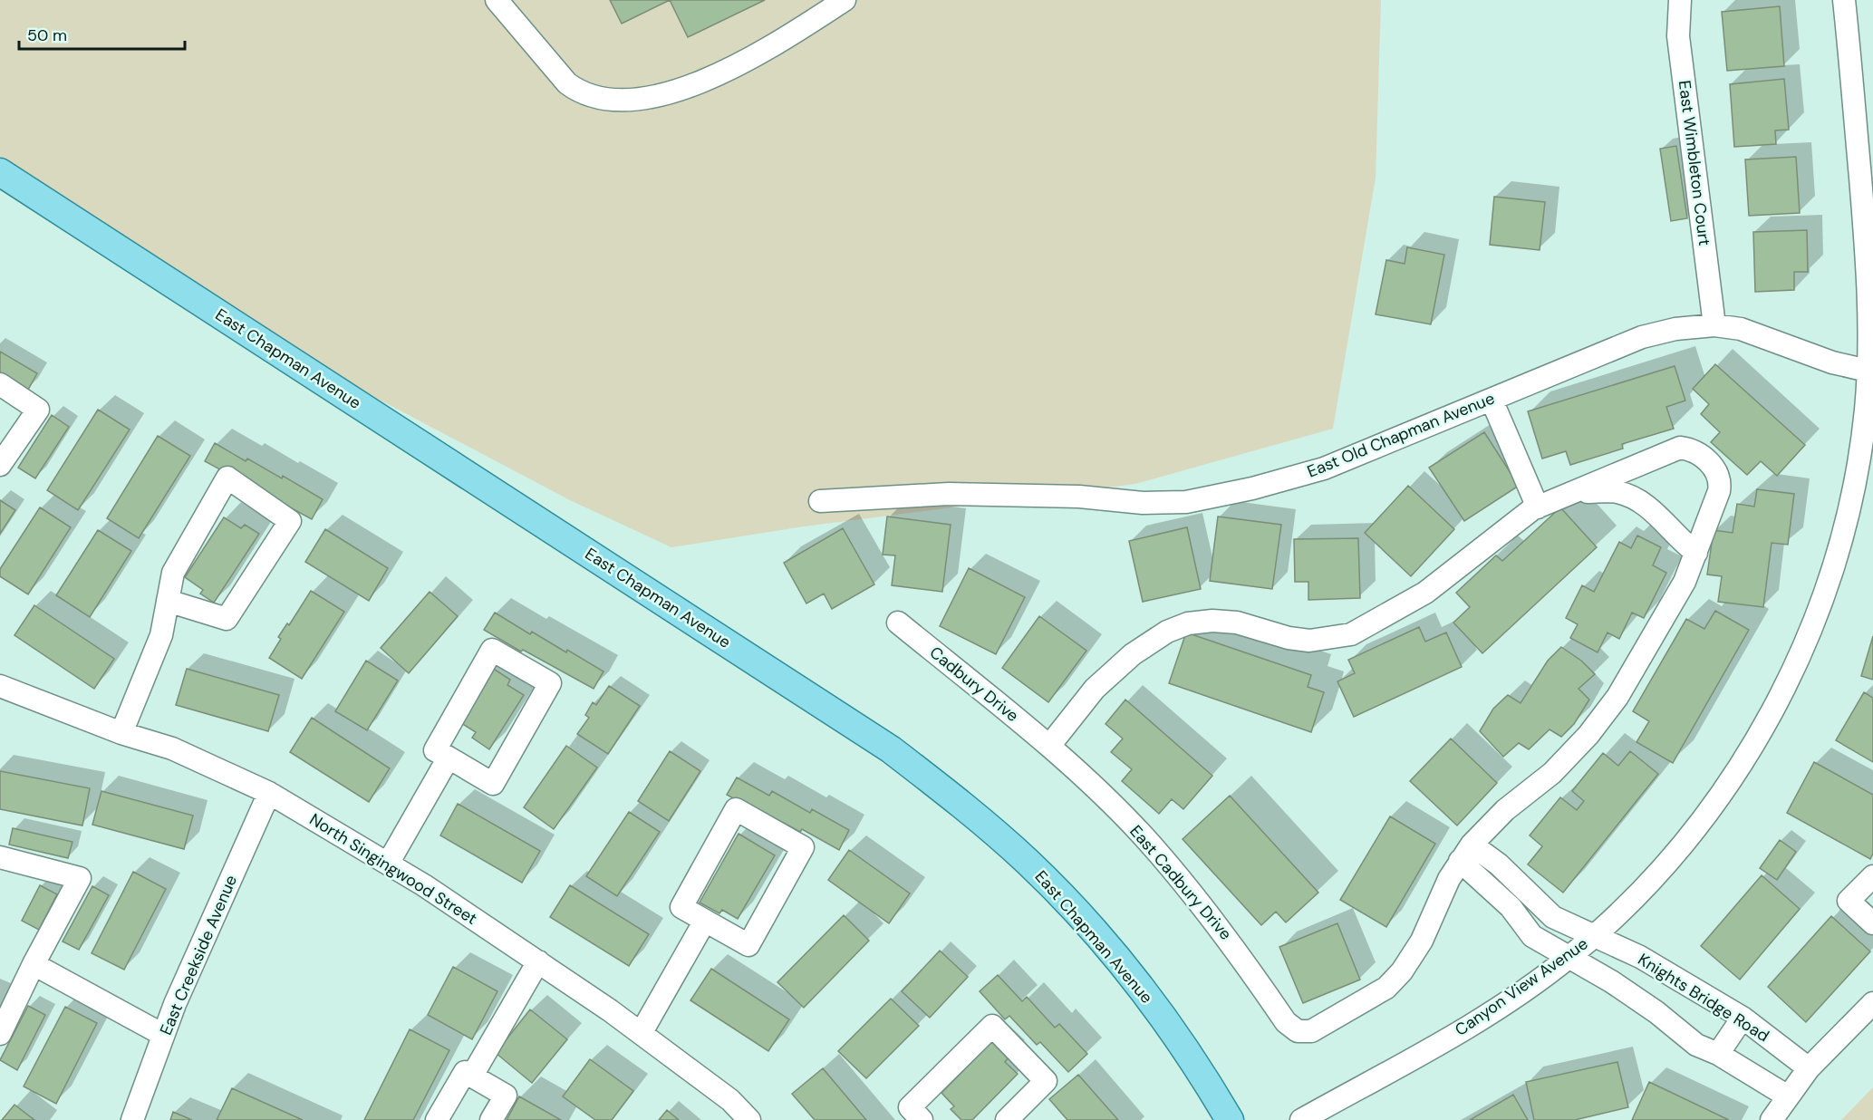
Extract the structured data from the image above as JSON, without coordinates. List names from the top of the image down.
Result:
{
  "streets": {
    "main road": ["East Chapman Avenue"],
    "street": [
      "East Wimbleton Court",
      "East Old Chapman Avenue",
      "Cadbury Drive",
      "North Singingwood Street",
      "East Cadbury Drive",
      "East Creekside Avenue",
      "Canyon View Avenue",
      "Knights Bridge Road"
    ]
  },
  "crossings": [
    ["East Wimbleton Court", "East Old Chapman Avenue"],
    ["East Old Chapman Avenue", "Canyon View Avenue"],
    ["Cadbury Drive", "East Cadbury Drive"],
    ["North Singingwood Street", "East Creekside Avenue"],
    ["East Cadbury Drive", "Knights Bridge Road"],
    ["Canyon View Avenue", "Knights Bridge Road"]
  ],
  "scale_bar": "50 m"
}
